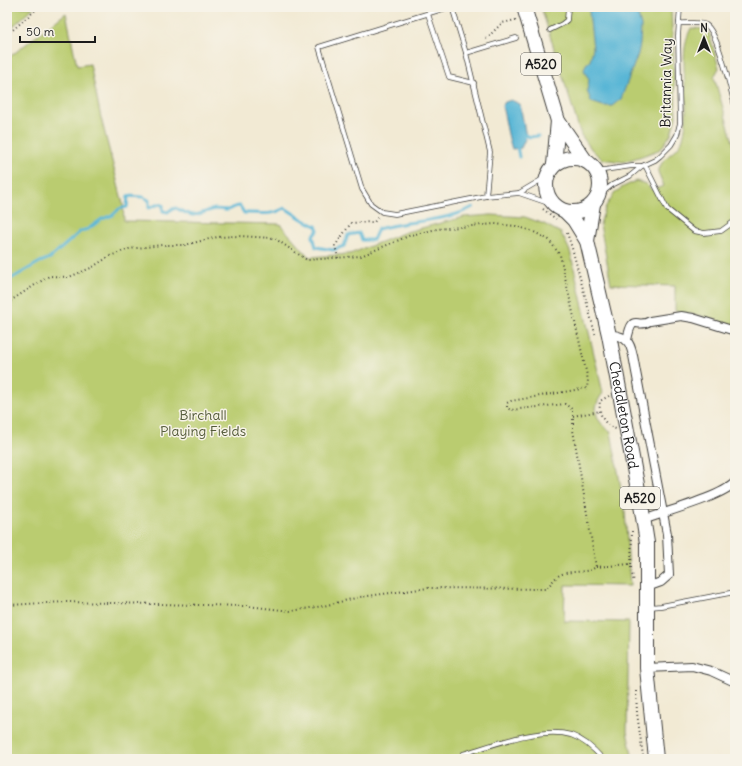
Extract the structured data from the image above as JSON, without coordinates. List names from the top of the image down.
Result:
{
  "streets": {
    "highway": ["A520", "Cheddleton Road"],
    "lane": ["Britannia Way"]
  },
  "crossings": [
    ["A520", "Britannia Way"],
    ["A520", "Cheddleton Road"],
    ["Britannia Way", "Cheddleton Road"]
  ],
  "parks": ["Birchall Playing Fields"],
  "scale_bar": "50 m",
  "north": "top"
}
